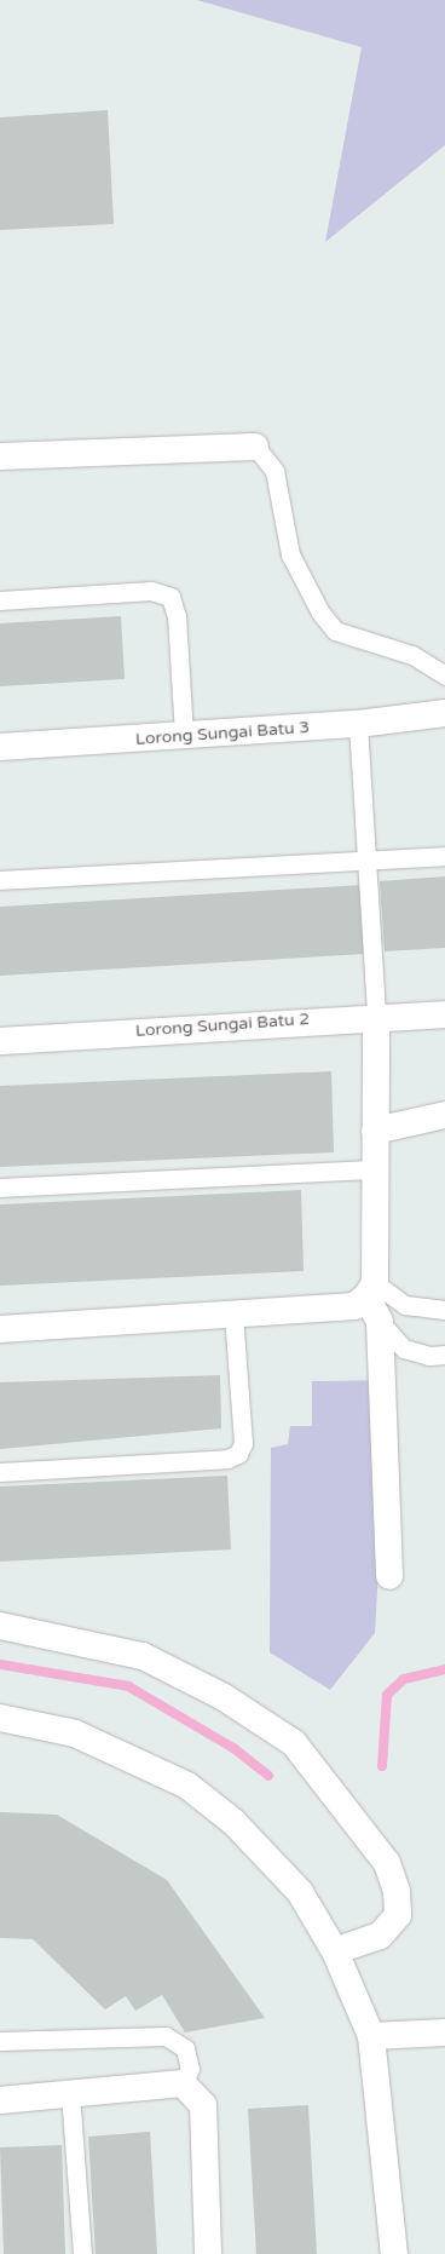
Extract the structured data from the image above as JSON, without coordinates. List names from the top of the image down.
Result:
{
  "streets": {
    "street": ["Lorong Sungai Batu 3", "Lorong Sungai Batu 2"]
  }
}
